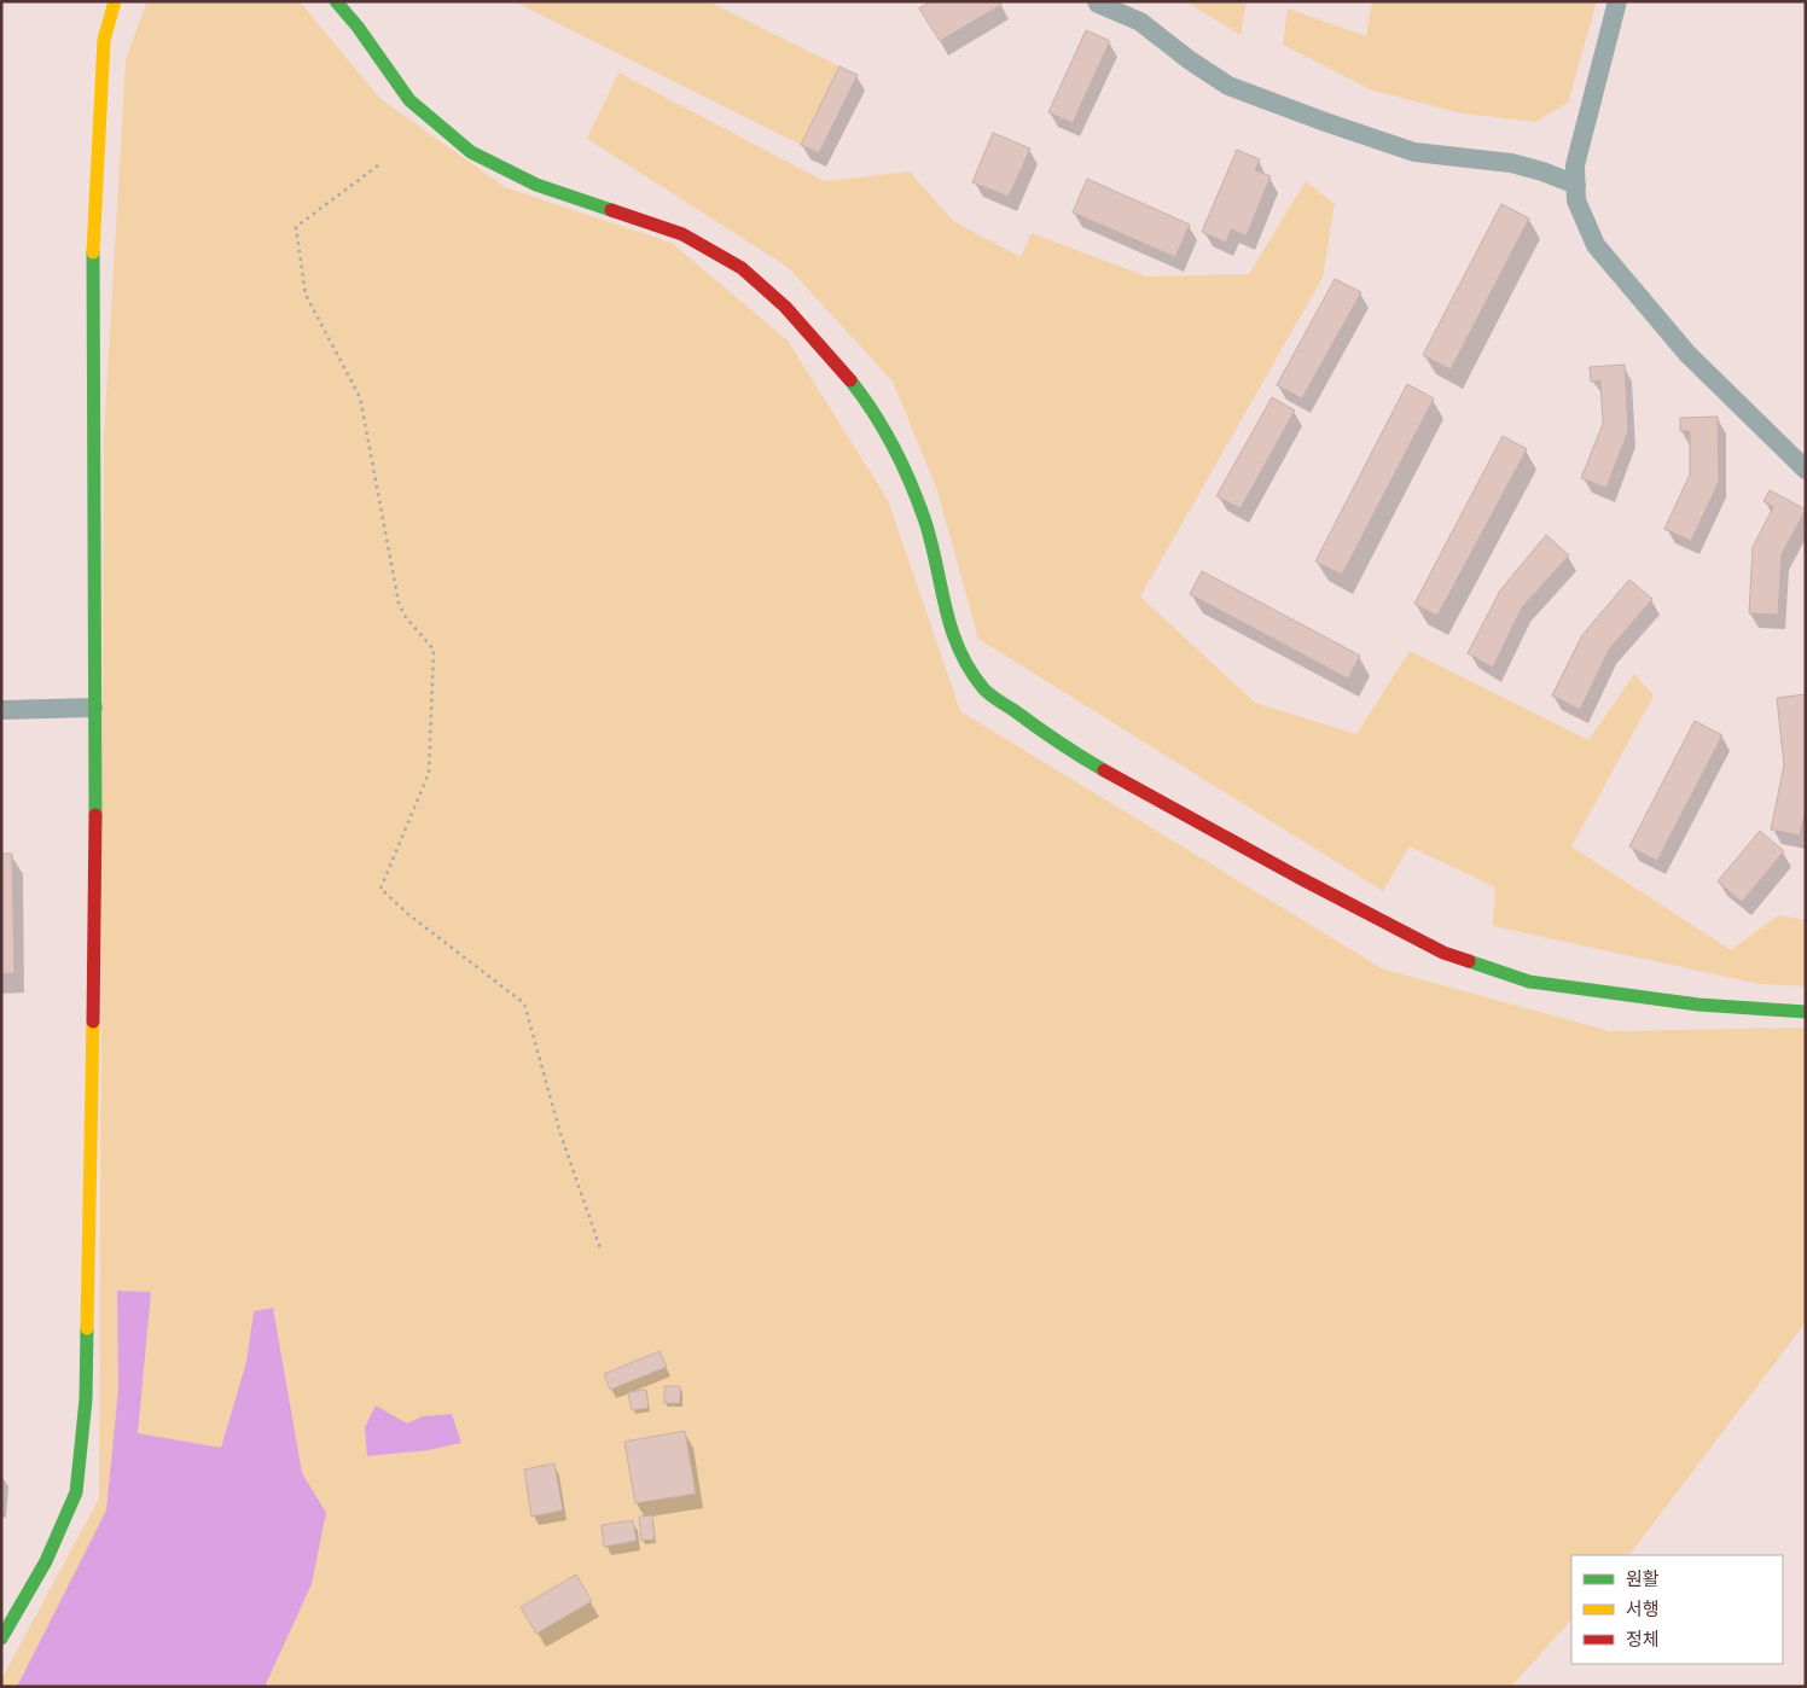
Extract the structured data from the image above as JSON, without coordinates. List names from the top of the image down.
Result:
{
  "legend": ["원활", "서행", "정체"]
}
